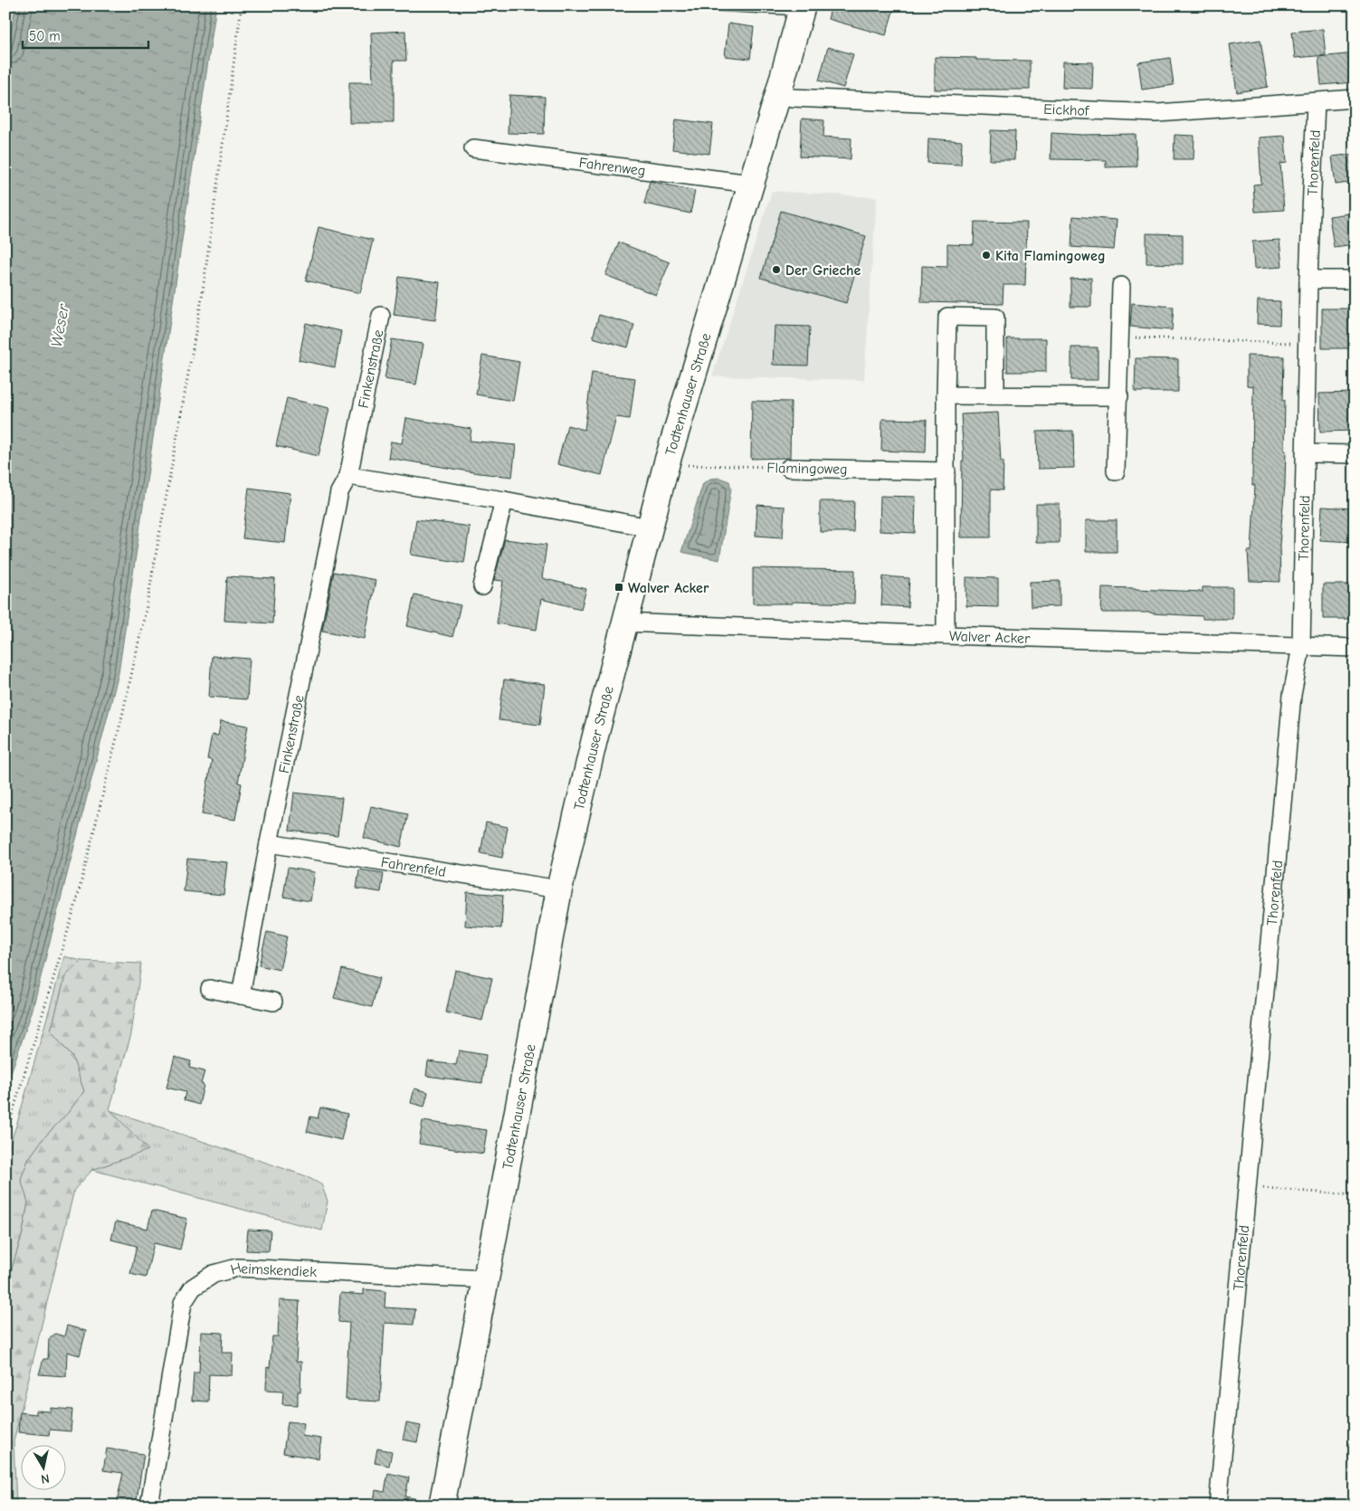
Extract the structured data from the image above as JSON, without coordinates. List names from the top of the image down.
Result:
{
  "streets": {
    "main road": ["Todtenhauser Straße"],
    "street": [
      "Eickhof",
      "Thorenfeld",
      "Fahrenweg",
      "Finkenstraße",
      "Flamingoweg",
      "Walver Acker",
      "Fahrenfeld",
      "Heimskendiek"
    ]
  },
  "crossings": [
    ["Eickhof", "Thorenfeld"],
    ["Eickhof", "Todtenhauser Straße"],
    ["Thorenfeld", "Walver Acker"],
    ["Fahrenweg", "Todtenhauser Straße"],
    ["Finkenstraße", "Fahrenfeld"],
    ["Todtenhauser Straße", "Flamingoweg"],
    ["Todtenhauser Straße", "Walver Acker"],
    ["Todtenhauser Straße", "Fahrenfeld"],
    ["Todtenhauser Straße", "Heimskendiek"]
  ],
  "water": ["Weser"],
  "places": {
    "other": ["Kita Flamingoweg", "Der Grieche"],
    "transit": ["Walver Acker"]
  },
  "scale_bar": "50 m",
  "north": "bottom"
}
